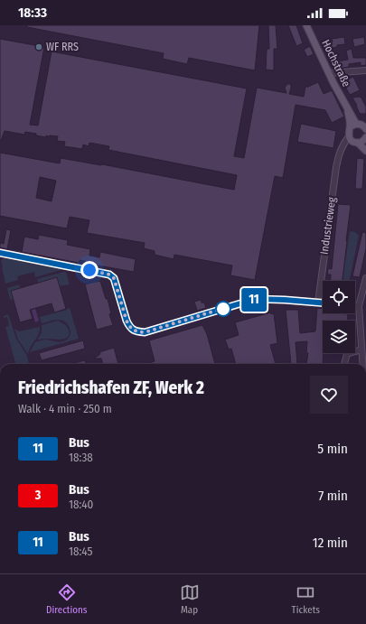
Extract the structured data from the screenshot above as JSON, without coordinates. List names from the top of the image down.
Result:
{
  "streets": {
    "main road": ["Hochstraße"],
    "street": ["Industrieweg"]
  },
  "crossings": [
    ["Hochstraße", "Industrieweg"]
  ],
  "places": ["WF RRS"],
  "lines": ["bus line 11"],
  "page": {
    "status": "18:33",
    "on_map": "11",
    "heading": ["Friedrichshafen ZF, Werk 2", "Walk · 4 min · 250 m"],
    "list": [
      {
        "mark": "11",
        "name": "Bus",
        "note": "18:38",
        "value": "5 min"
      },
      {
        "mark": "3",
        "name": "Bus",
        "note": "18:40",
        "value": "7 min"
      },
      {
        "mark": "11",
        "name": "Bus",
        "note": "18:45",
        "value": "12 min"
      }
    ],
    "tabs": ["Directions", "Map", "Tickets"]
  }
}
